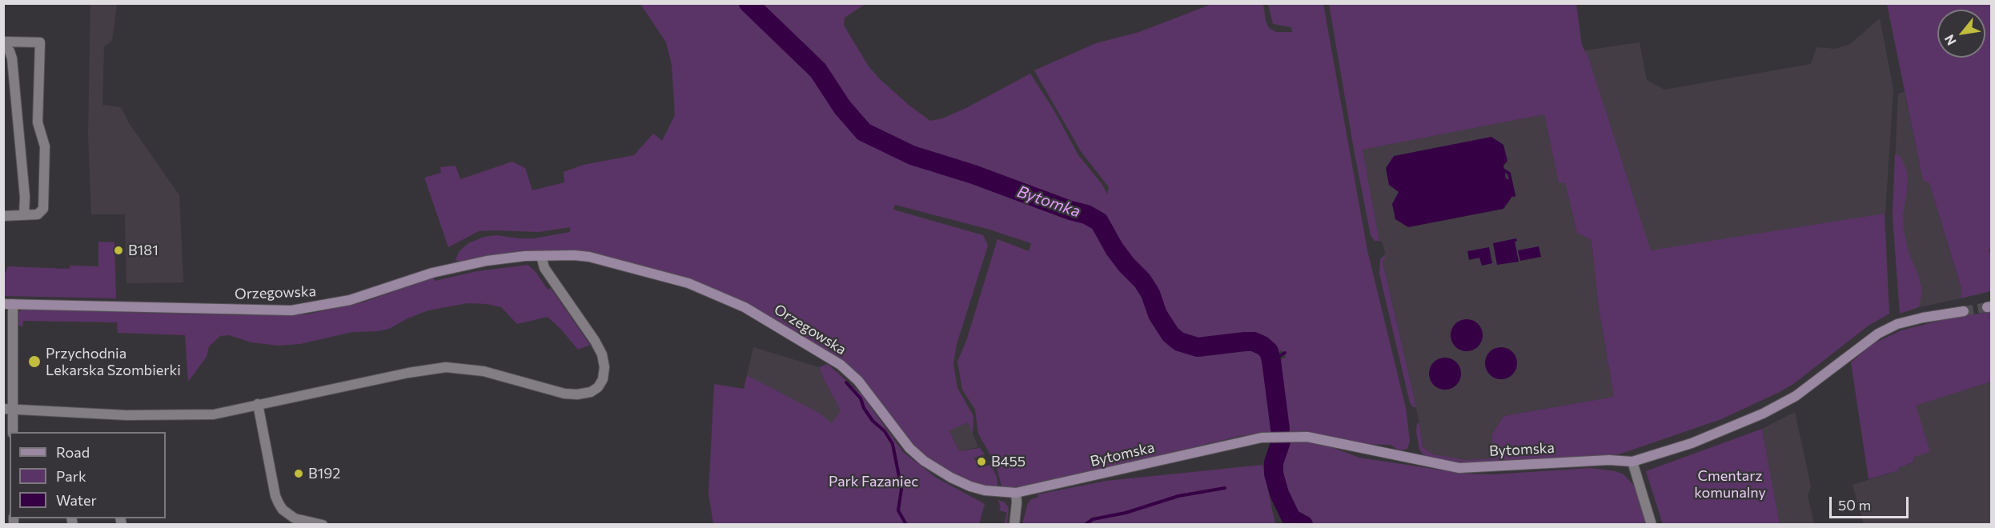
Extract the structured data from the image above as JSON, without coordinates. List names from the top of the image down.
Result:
{
  "streets": {
    "street": ["Orzegowska", "Bytomska"]
  },
  "crossings": [
    ["Orzegowska", "Bytomska"]
  ],
  "water": ["Bytomka"],
  "parks": ["Cmentarz komunalny", "Park Fazaniec"],
  "places": [
    "B181",
    "Przychodnia Lekarska Szombierki",
    "B455",
    "B192"
  ],
  "legend": ["Road", "Park", "Water"],
  "scale_bar": "50 m",
  "north": "bottom left"
}
